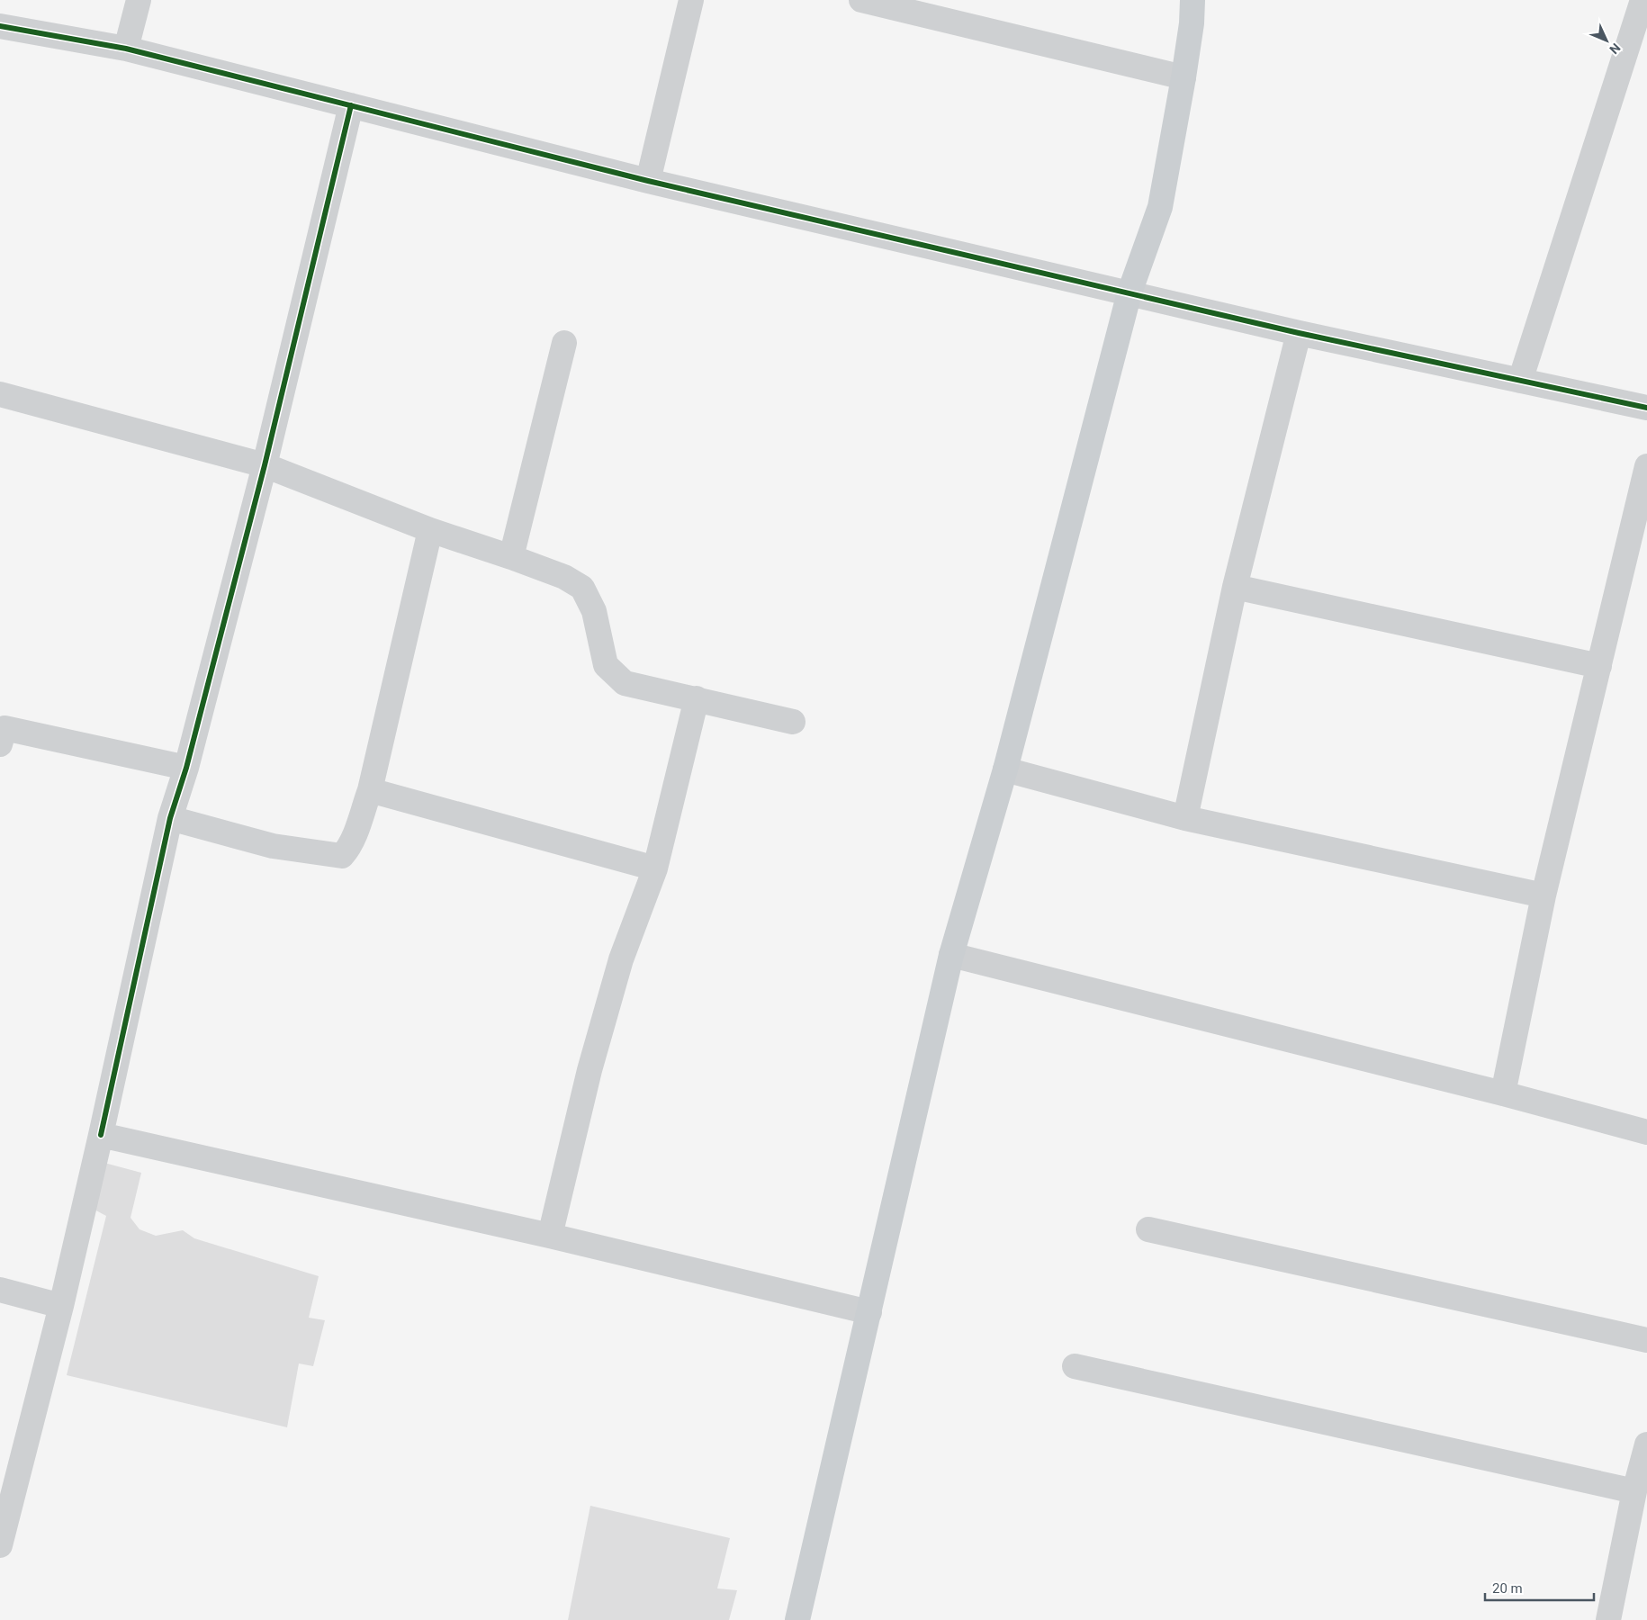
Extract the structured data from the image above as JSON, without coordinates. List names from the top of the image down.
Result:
{
  "scale_bar": "20 m",
  "north": "bottom right"
}
